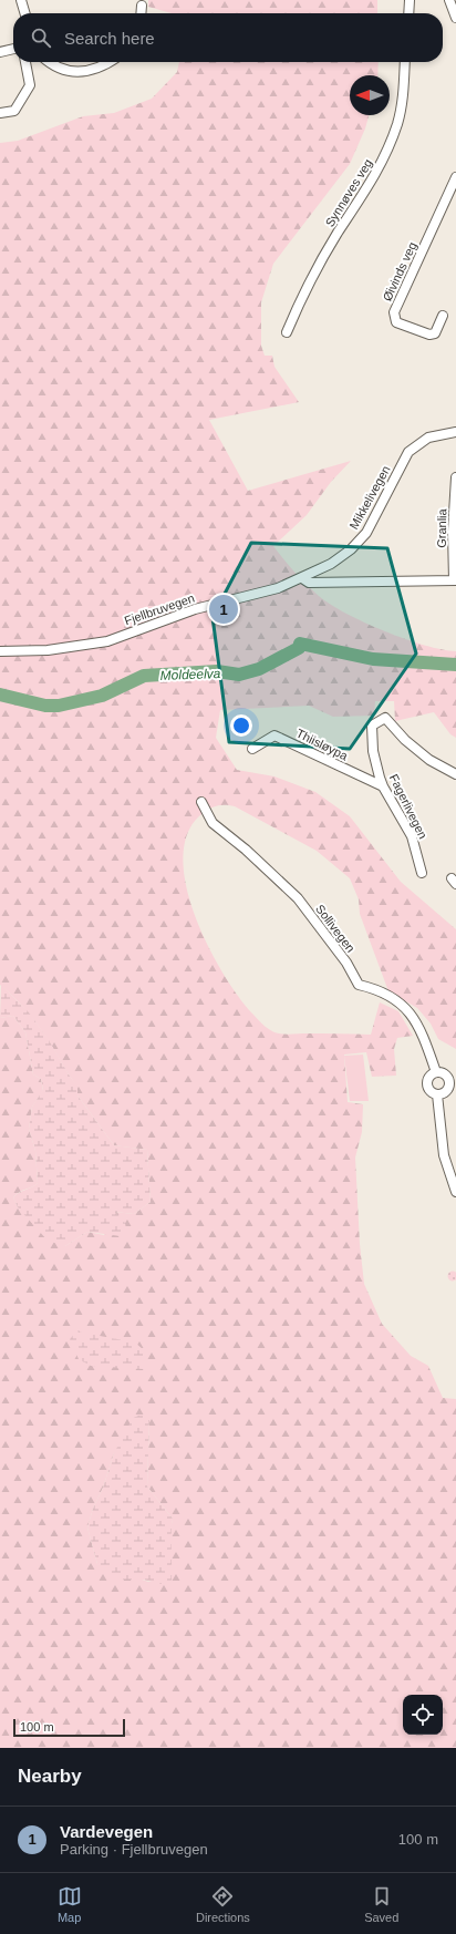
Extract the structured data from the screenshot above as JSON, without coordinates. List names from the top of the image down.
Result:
{
  "streets": {
    "street": [
      "Synnøves veg",
      "Øivinds veg",
      "Mikkelivegen",
      "Granlia",
      "Fjellbruvegen",
      "Thiisløypa",
      "Fagerlivegen",
      "Sollivegen"
    ]
  },
  "crossings": [
    ["Mikkelivegen", "Fjellbruvegen"],
    ["Thiisløypa", "Fagerlivegen"]
  ],
  "water": ["Moldeelva"],
  "scale_bar": "100 m",
  "north": "left",
  "page": {
    "search": "Search here",
    "pins": "1",
    "scale": "100 m",
    "heading": "Nearby",
    "list": [
      {
        "mark": "1",
        "name": "Vardevegen",
        "note": "Parking · Fjellbruvegen",
        "value": "100 m"
      }
    ],
    "nav": ["Map", "Directions", "Saved"]
  }
}
